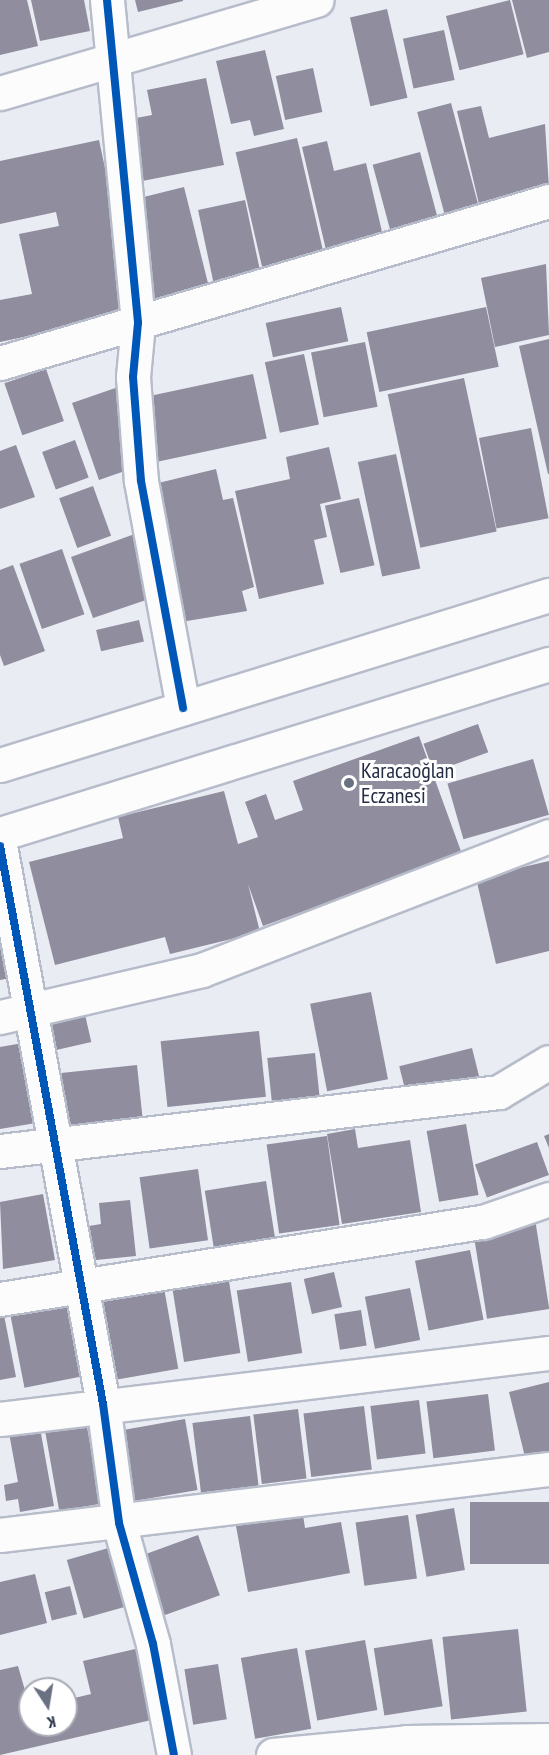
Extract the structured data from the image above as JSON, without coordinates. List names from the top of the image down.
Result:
{
  "places": ["Karacaoğlan Eczanesi"],
  "north": "bottom"
}
